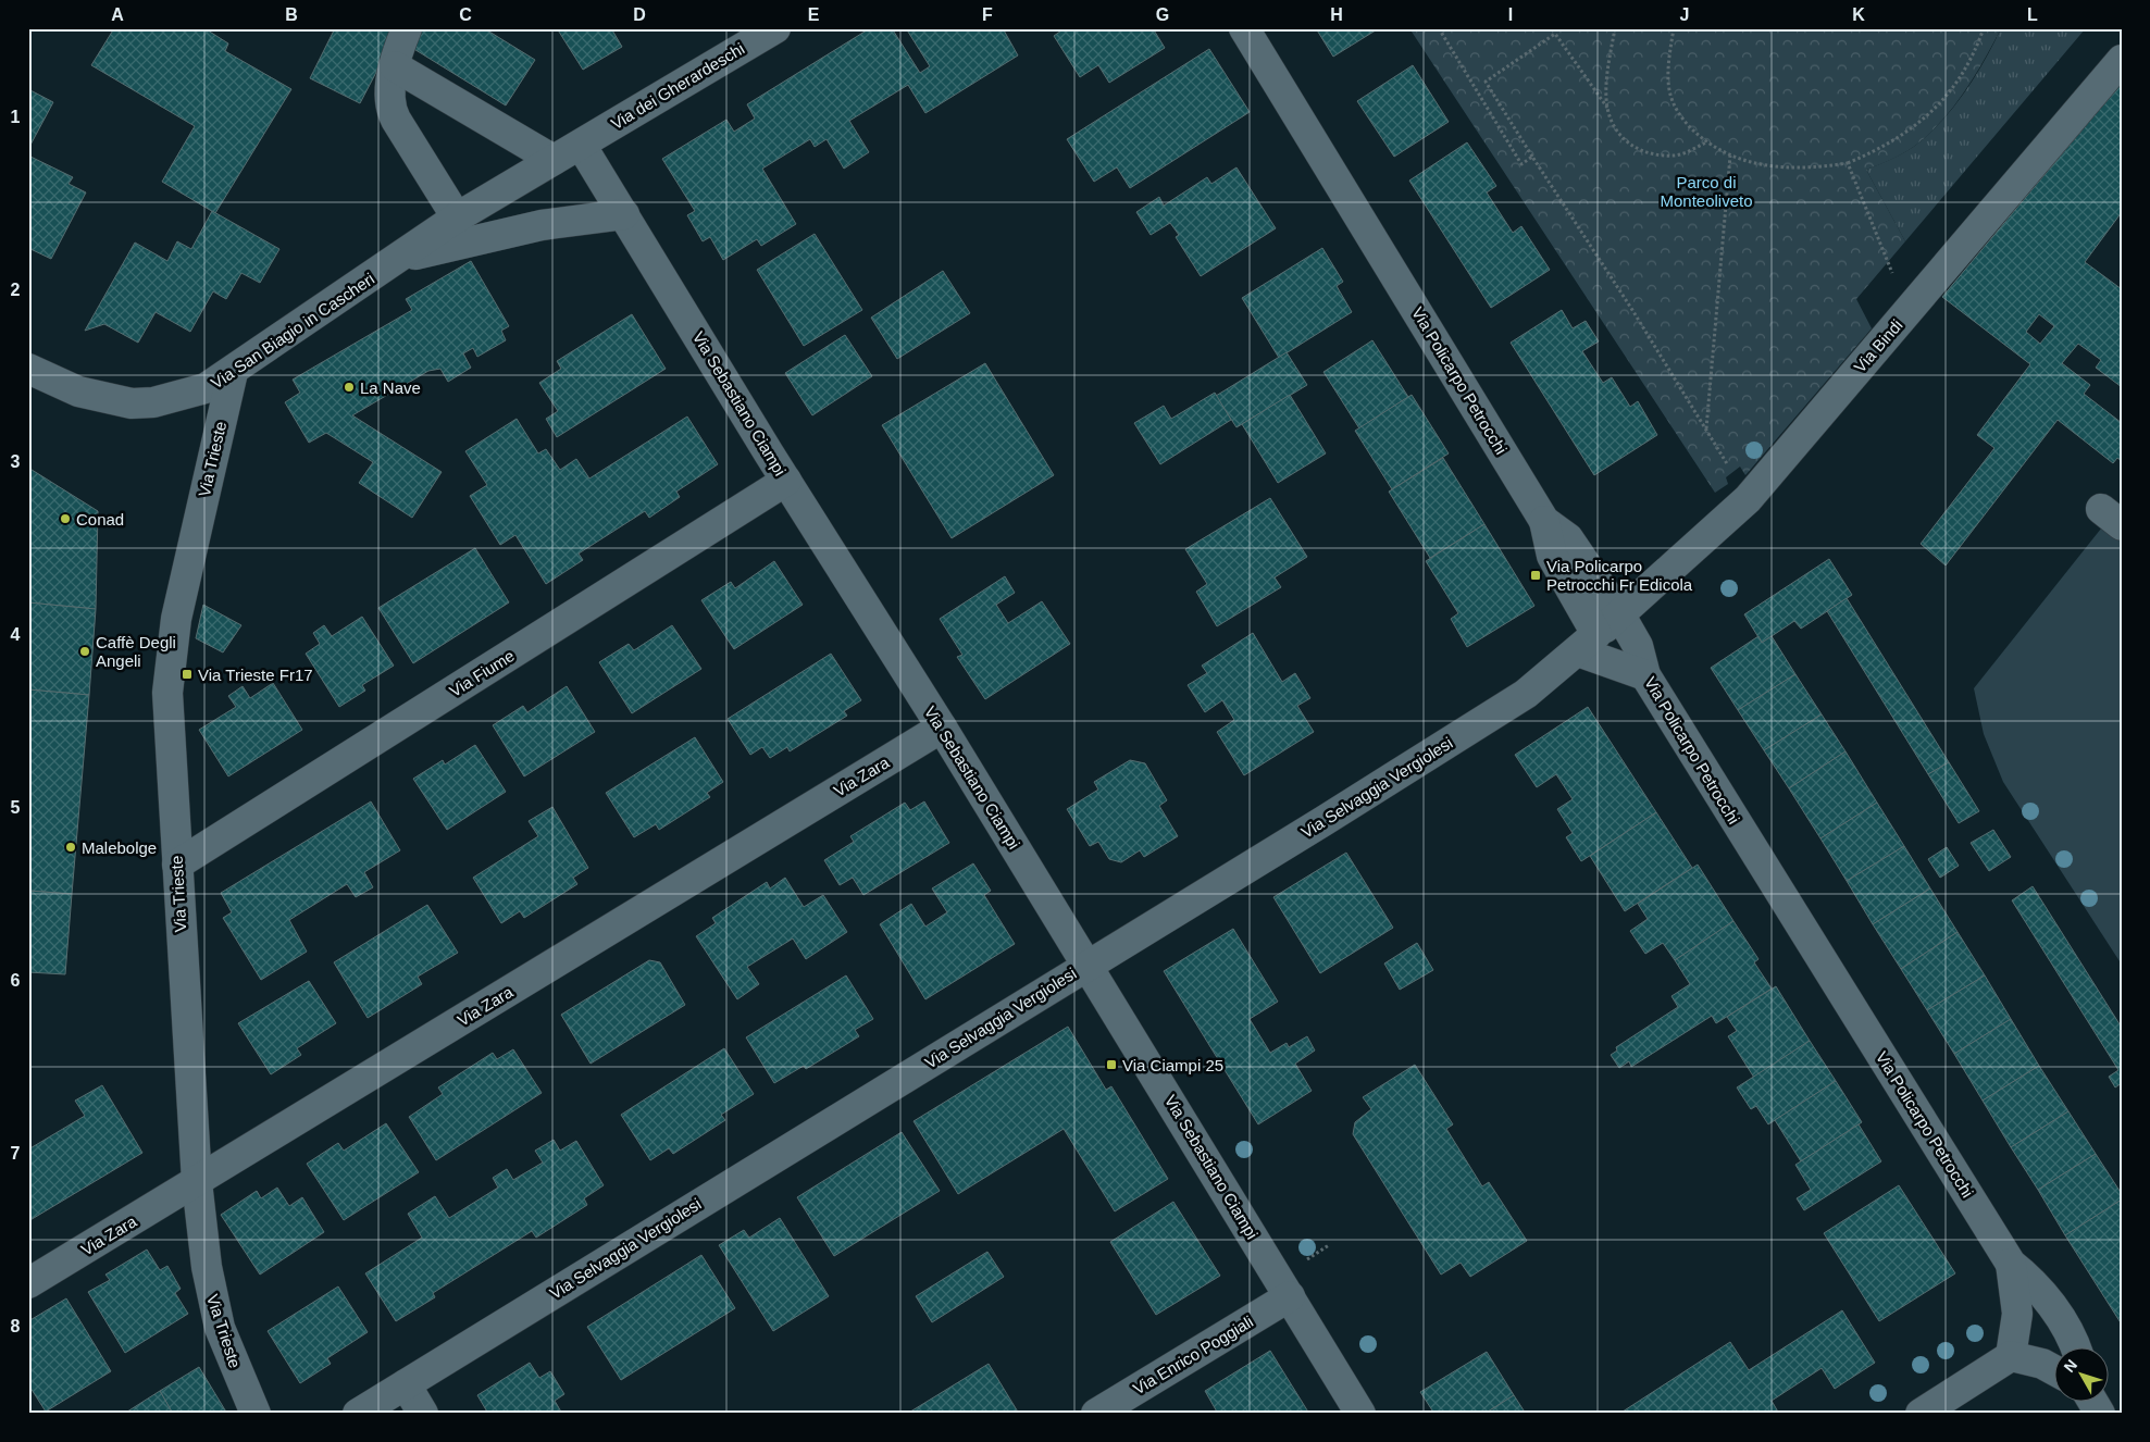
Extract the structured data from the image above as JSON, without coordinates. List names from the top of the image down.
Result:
{
  "streets": {
    "street": [
      "Via dei Gherardeschi",
      "Via San Biagio in Cascheri",
      "Via Bindi",
      "Via Policarpo Petrocchi",
      "Via Sebastiano Ciampi",
      "Via Trieste",
      "Via Fiume",
      "Via Zara",
      "Via Selvaggia Vergiolesi",
      "Via Enrico Poggiali"
    ]
  },
  "crossings": [
    ["Via dei Gherardeschi", "Via San Biagio in Cascheri"],
    ["Via dei Gherardeschi", "Via Sebastiano Ciampi"],
    ["Via San Biagio in Cascheri", "Via Sebastiano Ciampi"],
    ["Via San Biagio in Cascheri", "Via Trieste"],
    ["Via Bindi", "Via Policarpo Petrocchi"],
    ["Via Bindi", "Via Selvaggia Vergiolesi"],
    ["Via Policarpo Petrocchi", "Via Selvaggia Vergiolesi"],
    ["Via Sebastiano Ciampi", "Via Fiume"],
    ["Via Sebastiano Ciampi", "Via Zara"],
    ["Via Sebastiano Ciampi", "Via Selvaggia Vergiolesi"],
    ["Via Sebastiano Ciampi", "Via Enrico Poggiali"],
    ["Via Trieste", "Via Fiume"],
    ["Via Trieste", "Via Zara"]
  ],
  "parks": ["Parco di Monteoliveto"],
  "places": {
    "other": [
      "La Nave",
      "Conad",
      "Caffè Degli Angeli",
      "Malebolge"
    ],
    "transit": ["Via Policarpo Petrocchi Fr Edicola", "Via Trieste Fr17", "Via Ciampi 25"]
  },
  "north": "top left",
  "grid": {
    "columns": [
      "A",
      "B",
      "C",
      "D",
      "E",
      "F",
      "G",
      "H",
      "I",
      "J",
      "K",
      "L"
    ],
    "rows": [
      "1",
      "2",
      "3",
      "4",
      "5",
      "6",
      "7",
      "8"
    ]
  }
}
